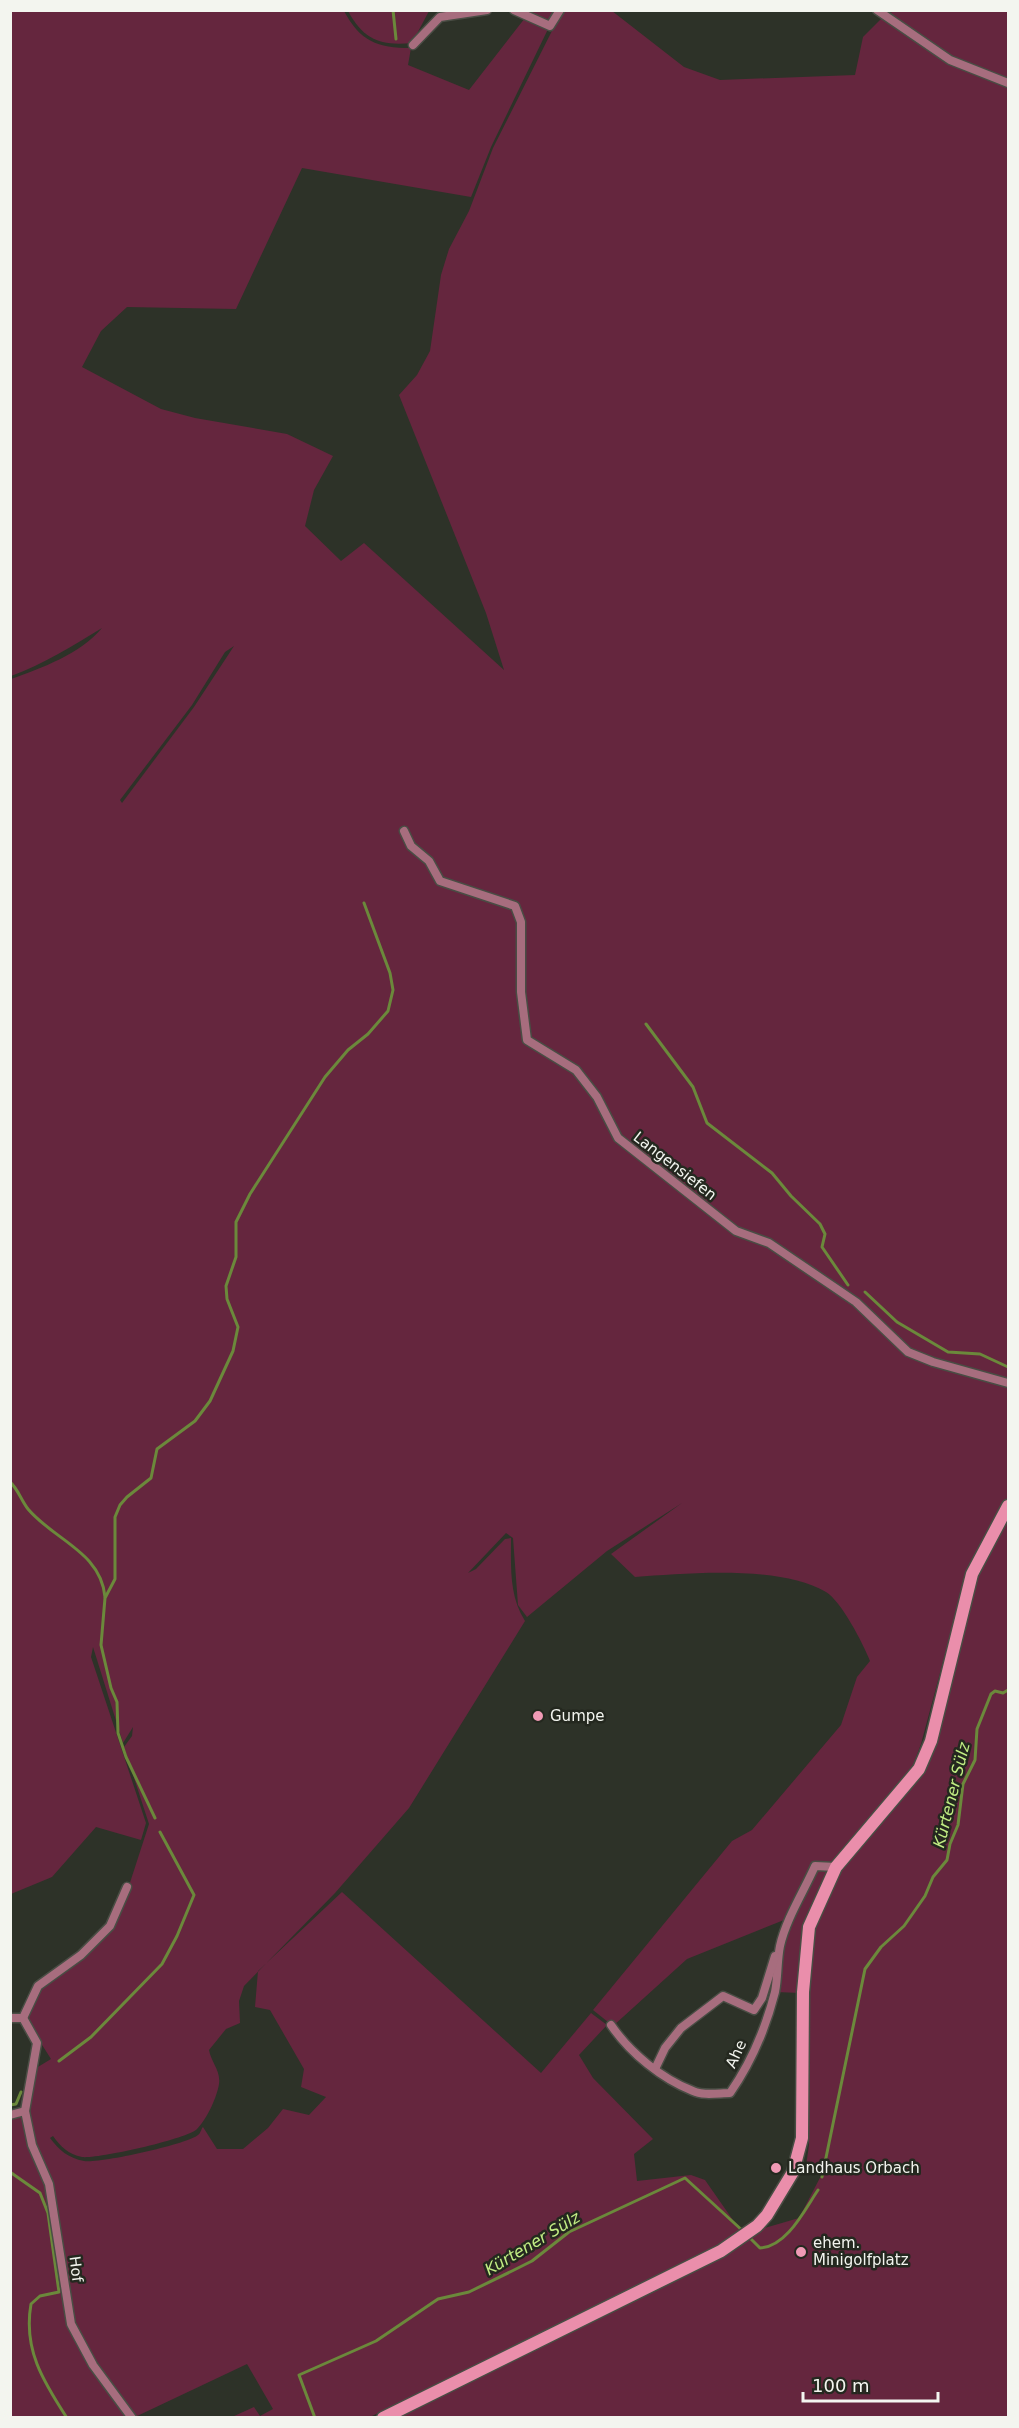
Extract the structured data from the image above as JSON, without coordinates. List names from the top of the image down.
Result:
{
  "streets": {
    "street": ["Langensiefen", "Ahe", "Hof"]
  },
  "water": ["Kürtener Sülz"],
  "places": ["Gumpe", "Landhaus Orbach", "ehem. Minigolfplatz"],
  "scale_bar": "100 m"
}
